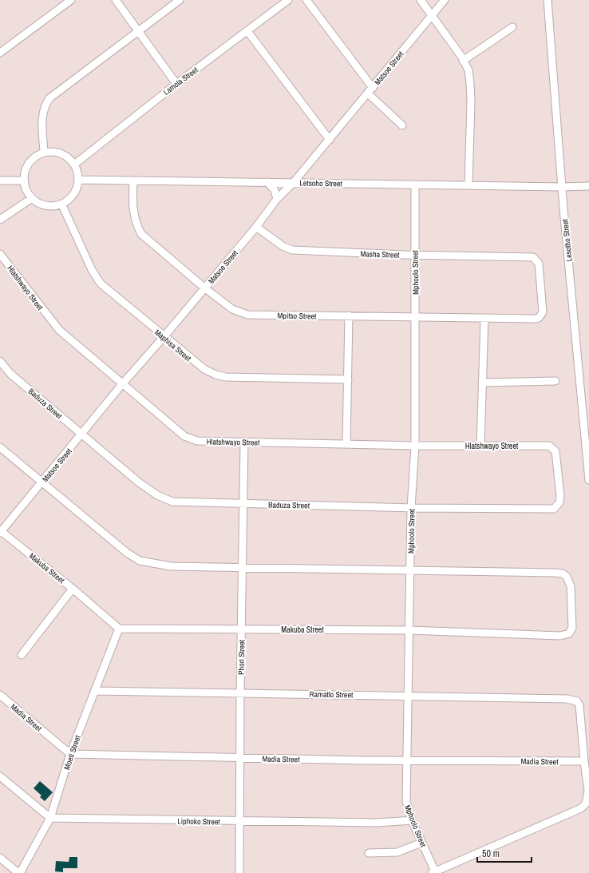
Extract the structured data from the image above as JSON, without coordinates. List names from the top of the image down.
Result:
{
  "streets": {
    "street": [
      "Matsoe Street",
      "Lamola Street",
      "Letsoho Street",
      "Lesotho Street",
      "Masha Street",
      "Mphoolo Street",
      "Hlatshwayo Street",
      "Mpitso Street",
      "Maphisa Street",
      "Baduza Street",
      "Makuba Street",
      "Phori Street",
      "Ramatlo Street",
      "Madia Street",
      "Moeti Street",
      "Liphoko Street"
    ]
  },
  "crossings": [
    ["Matsoe Street", "Letsoho Street"],
    ["Matsoe Street", "Masha Street"],
    ["Matsoe Street", "Hlatshwayo Street"],
    ["Matsoe Street", "Mpitso Street"],
    ["Matsoe Street", "Maphisa Street"],
    ["Matsoe Street", "Baduza Street"],
    ["Matsoe Street", "Makuba Street"],
    ["Lamola Street", "Letsoho Street"],
    ["Lamola Street", "Maphisa Street"],
    ["Letsoho Street", "Lesotho Street"],
    ["Letsoho Street", "Mphoolo Street"],
    ["Letsoho Street", "Mpitso Street"],
    ["Letsoho Street", "Maphisa Street"],
    ["Masha Street", "Mphoolo Street"],
    ["Masha Street", "Mpitso Street"],
    ["Mphoolo Street", "Hlatshwayo Street"],
    ["Mphoolo Street", "Mpitso Street"],
    ["Mphoolo Street", "Baduza Street"],
    ["Mphoolo Street", "Makuba Street"],
    ["Mphoolo Street", "Ramatlo Street"],
    ["Mphoolo Street", "Madia Street"],
    ["Mphoolo Street", "Liphoko Street"],
    ["Hlatshwayo Street", "Baduza Street"],
    ["Hlatshwayo Street", "Phori Street"],
    ["Baduza Street", "Phori Street"],
    ["Makuba Street", "Phori Street"],
    ["Makuba Street", "Moeti Street"],
    ["Phori Street", "Ramatlo Street"],
    ["Phori Street", "Madia Street"],
    ["Phori Street", "Liphoko Street"],
    ["Ramatlo Street", "Madia Street"],
    ["Ramatlo Street", "Moeti Street"],
    ["Madia Street", "Moeti Street"],
    ["Moeti Street", "Liphoko Street"]
  ],
  "scale_bar": "50 m"
}
